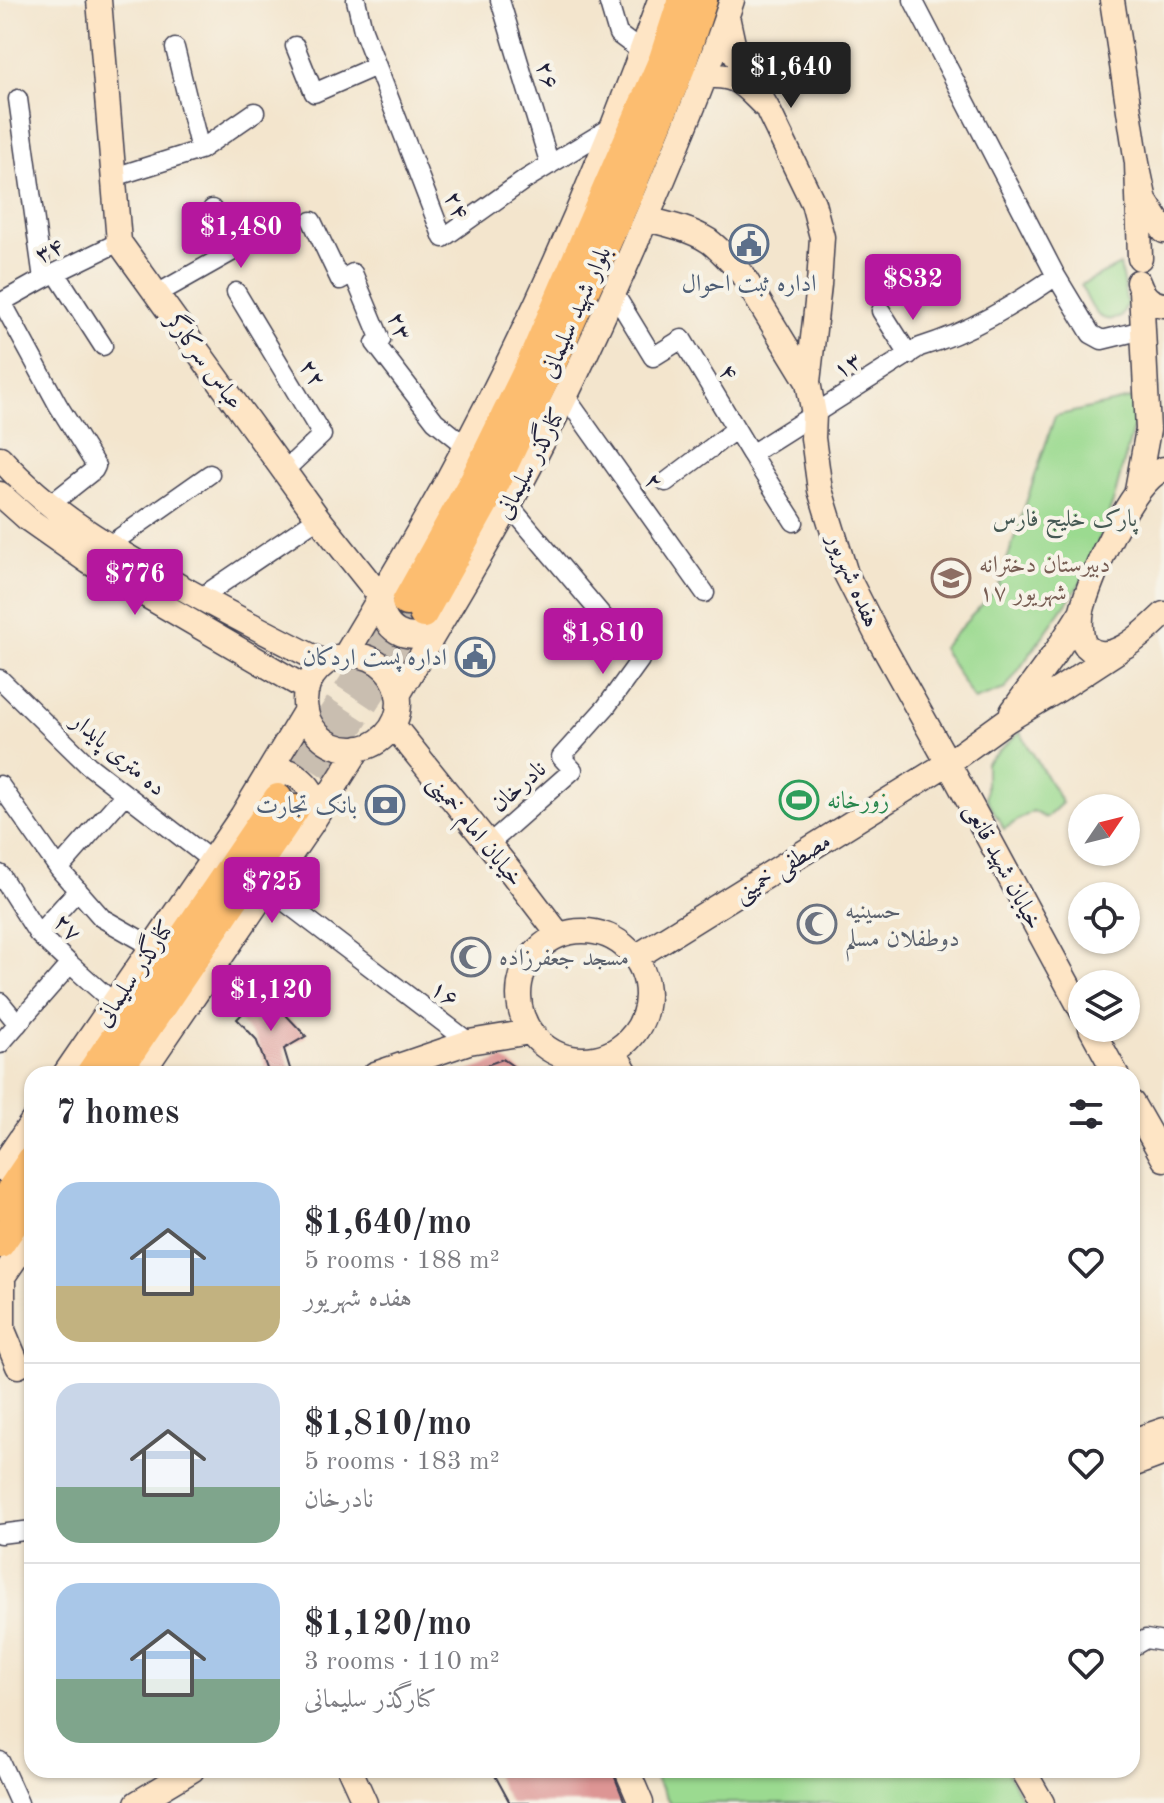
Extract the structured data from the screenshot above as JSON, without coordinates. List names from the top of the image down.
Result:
{
  "streets": {
    "main road": [
      "بلوار شهید سلیمانی",
      "عباس سرکارگر",
      "کنارگذر سلیمانی",
      "هفده شهریور",
      "خیابان امام خمینی",
      "خیابان شهید قانعی",
      "مصطفی خمینی"
    ],
    "street": [
      "۲۶",
      "۲۴",
      "۳۴",
      "۲۳",
      "۱۳",
      "۴",
      "۲۲",
      "۲",
      "ده متری پایدار",
      "نادرخان",
      "۲۷",
      "۱۶"
    ]
  },
  "crossings": [
    ["۲۶", "۲۴"],
    ["۲۴", "کنارگذر سلیمانی"],
    ["۳۴", "عباس سرکارگر"],
    ["بلوار شهید سلیمانی", "عباس سرکارگر"],
    ["بلوار شهید سلیمانی", "کنارگذر سلیمانی"],
    ["بلوار شهید سلیمانی", "هفده شهریور"],
    ["۲۳", "کنارگذر سلیمانی"],
    ["عباس سرکارگر", "۲۲"],
    ["عباس سرکارگر", "کنارگذر سلیمانی"],
    ["۱۳", "۴"],
    ["۱۳", "هفده شهریور"],
    ["۴", "کنارگذر سلیمانی"],
    ["کنارگذر سلیمانی", "۲"],
    ["کنارگذر سلیمانی", "هفده شهریور"],
    ["کنارگذر سلیمانی", "ده متری پایدار"],
    ["کنارگذر سلیمانی", "نادرخان"],
    ["کنارگذر سلیمانی", "خیابان امام خمینی"],
    ["کنارگذر سلیمانی", "۱۶"],
    ["هفده شهریور", "خیابان شهید قانعی"],
    ["هفده شهریور", "مصطفی خمینی"],
    ["نادرخان", "خیابان امام خمینی"],
    ["خیابان امام خمینی", "مصطفی خمینی"],
    ["خیابان شهید قانعی", "مصطفی خمینی"]
  ],
  "parks": ["پارک خلیج فارس"],
  "places": {
    "public building": ["اداره ثبت احوال", "اداره پست اردکان"],
    "school or university": ["دبیرستان دخترانه ۱۷ شهریور"],
    "sports": ["زورخانه"],
    "bank": ["بانک تجارت"],
    "mosque": ["حسینیه دوطفلان مسلم", "مسجد جعفرزاده"]
  },
  "north": "top right",
  "page": {
    "price": [
      "$1,640",
      "$1,480",
      "$832",
      "$776",
      "$1,810",
      "$725",
      "$1,120"
    ],
    "heading": "7 homes",
    "list": [
      {
        "name": "$1,640/mo",
        "note": "5 rooms · 188 m² · هفده شهریور"
      },
      {
        "name": "$1,810/mo",
        "note": "5 rooms · 183 m² · نادرخان"
      },
      {
        "name": "$1,120/mo",
        "note": "3 rooms · 110 m² · کنارگذر سلیمانی"
      }
    ]
  }
}
